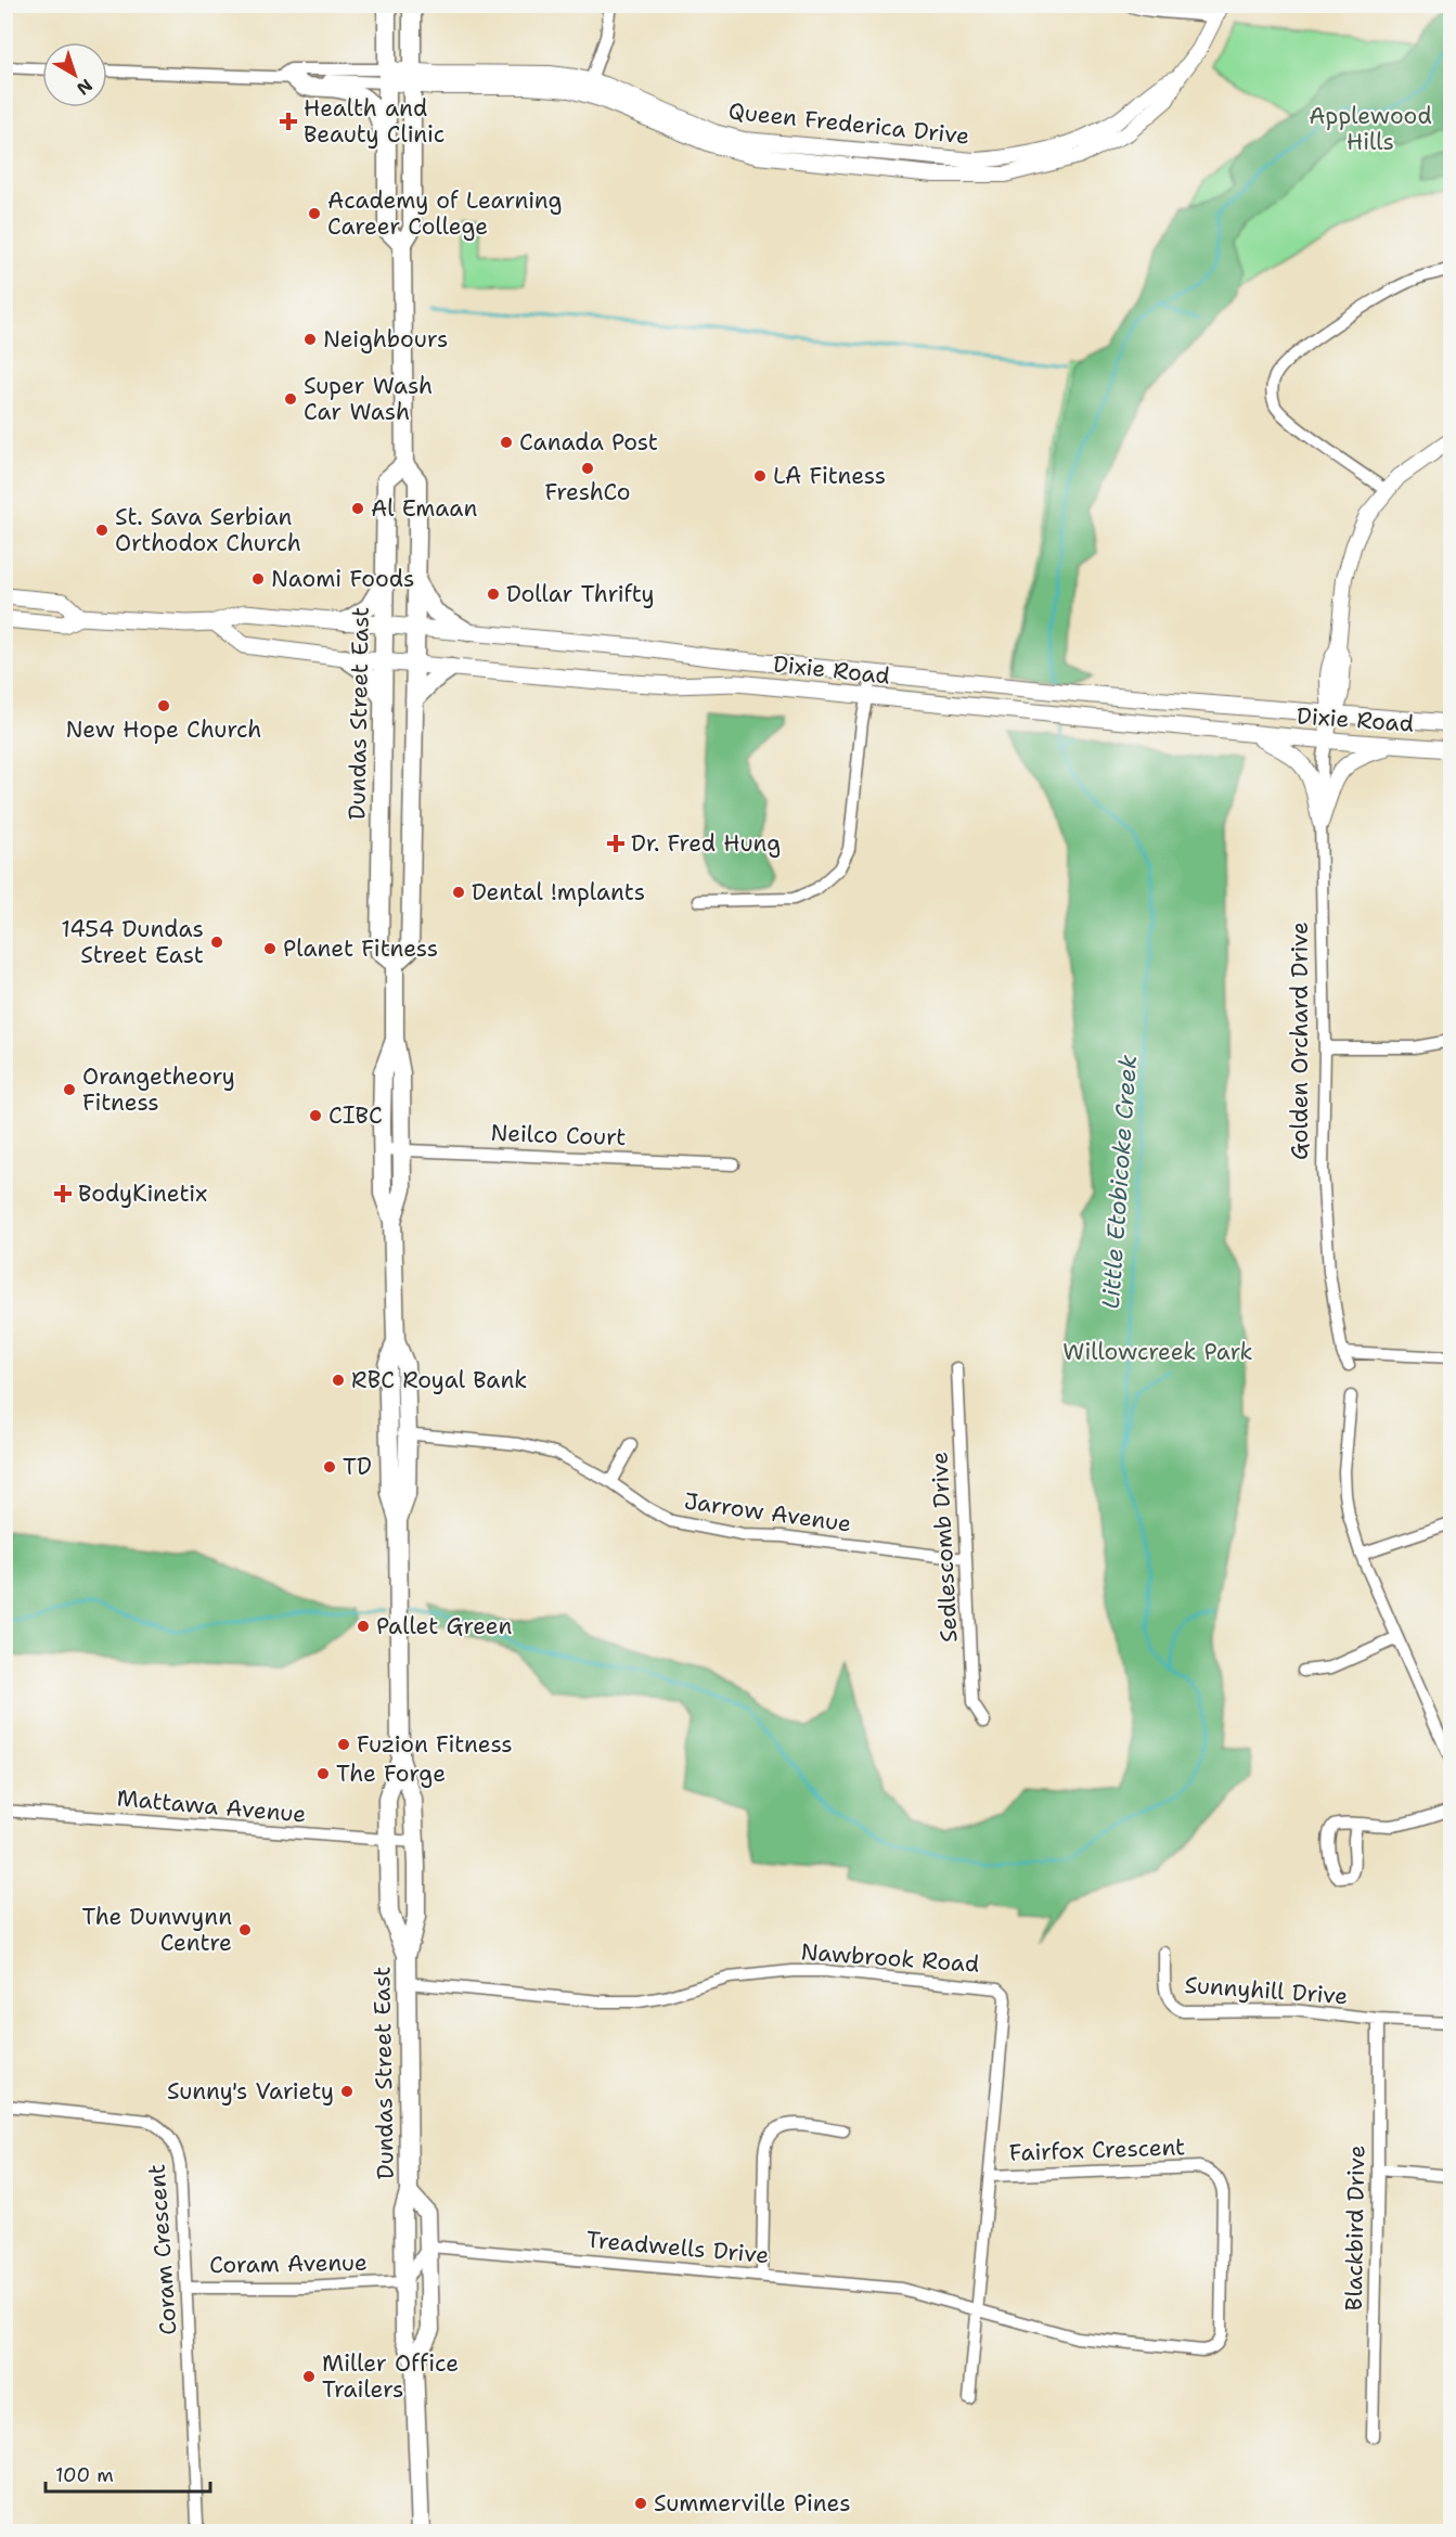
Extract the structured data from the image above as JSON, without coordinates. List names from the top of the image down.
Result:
{
  "streets": {
    "main road": ["Dixie Road", "Dundas Street East"],
    "street": [
      "Queen Frederica Drive",
      "Golden Orchard Drive",
      "Neilco Court",
      "Jarrow Avenue",
      "Sedlescomb Drive",
      "Mattawa Avenue",
      "Nawbrook Road",
      "Sunnyhill Drive",
      "Fairfox Crescent",
      "Blackbird Drive",
      "Treadwells Drive",
      "Coram Crescent",
      "Coram Avenue"
    ]
  },
  "crossings": [
    ["Dixie Road", "Dundas Street East"],
    ["Dixie Road", "Golden Orchard Drive"],
    ["Dundas Street East", "Neilco Court"],
    ["Dundas Street East", "Jarrow Avenue"],
    ["Dundas Street East", "Mattawa Avenue"],
    ["Dundas Street East", "Nawbrook Road"],
    ["Dundas Street East", "Treadwells Drive"],
    ["Dundas Street East", "Coram Avenue"],
    ["Jarrow Avenue", "Sedlescomb Drive"],
    ["Nawbrook Road", "Fairfox Crescent"],
    ["Nawbrook Road", "Treadwells Drive"],
    ["Sunnyhill Drive", "Blackbird Drive"],
    ["Fairfox Crescent", "Treadwells Drive"],
    ["Coram Crescent", "Coram Avenue"]
  ],
  "water": ["Little Etobicoke Creek"],
  "parks": ["Applewood Hills", "Willowcreek Park"],
  "places": {
    "health": ["Health and Beauty Clinic", "Dr. Fred Hung", "BodyKinetix"],
    "other": [
      "Academy of Learning Career College",
      "Neighbours",
      "Super Wash Car Wash",
      "Canada Post",
      "FreshCo",
      "LA Fitness",
      "Al Emaan",
      "St. Sava Serbian Orthodox Church",
      "Naomi Foods",
      "Dollar Thrifty",
      "New Hope Church",
      "Dental !mplants",
      "1454 Dundas Street East",
      "Planet Fitness",
      "Orangetheory Fitness",
      "CIBC",
      "RBC Royal Bank",
      "TD",
      "Pallet Green",
      "Fuzion Fitness",
      "The Forge",
      "The Dunwynn Centre",
      "Sunny's Variety",
      "Miller Office Trailers",
      "Summerville Pines"
    ]
  },
  "scale_bar": "100 m",
  "north": "bottom right"
}
